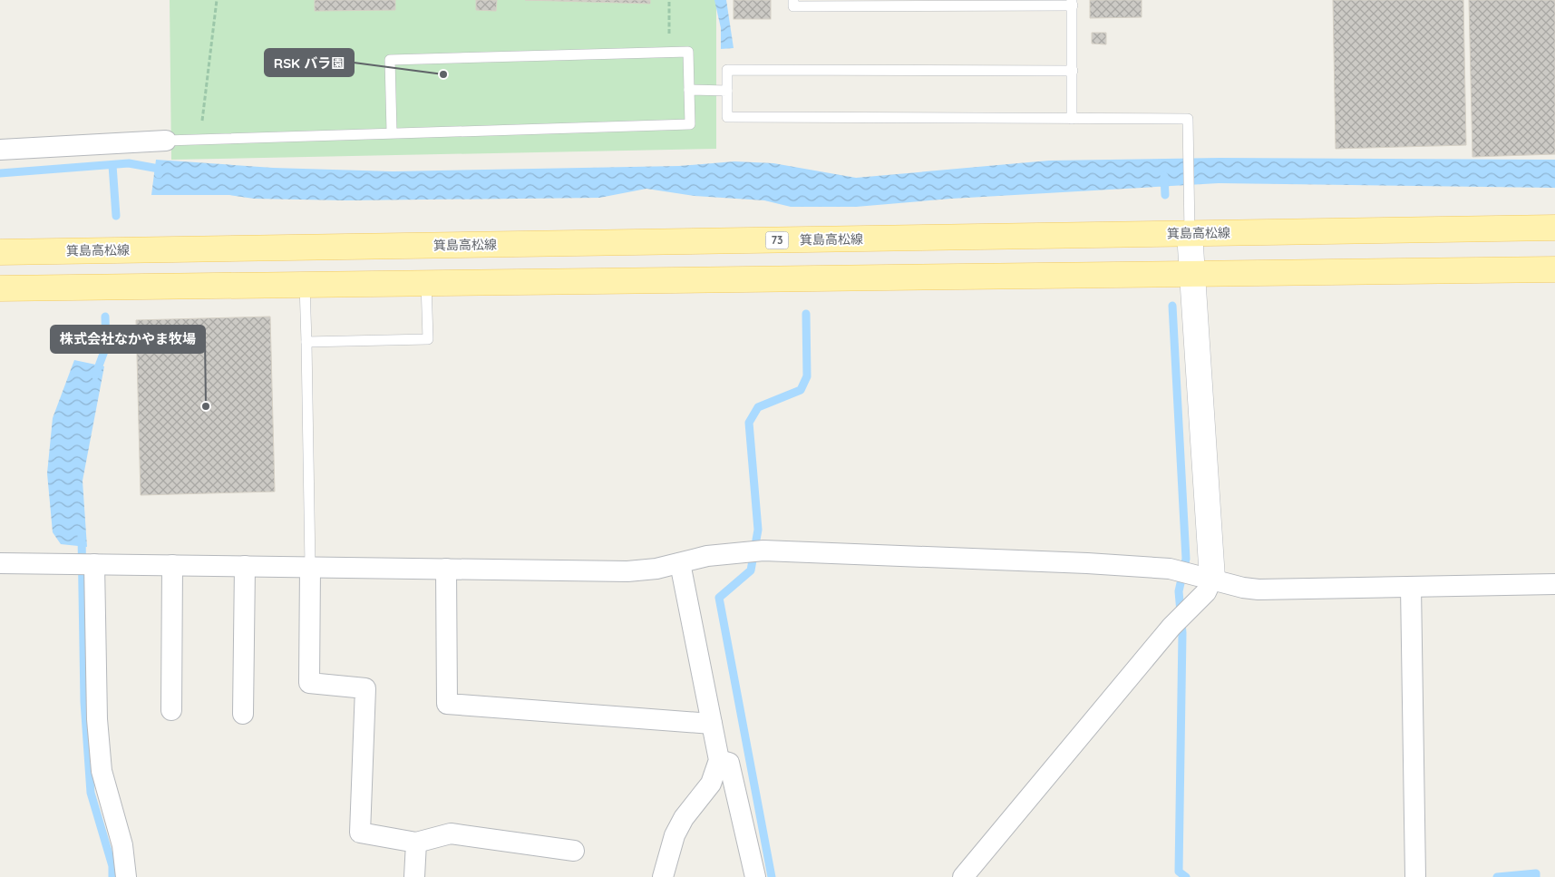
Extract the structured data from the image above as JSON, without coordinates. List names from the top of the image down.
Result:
{
  "streets": {
    "main road": ["箕島高松線", "73"]
  },
  "places": ["RSK バラ園", "株式会社なかやま牧場"]
}
